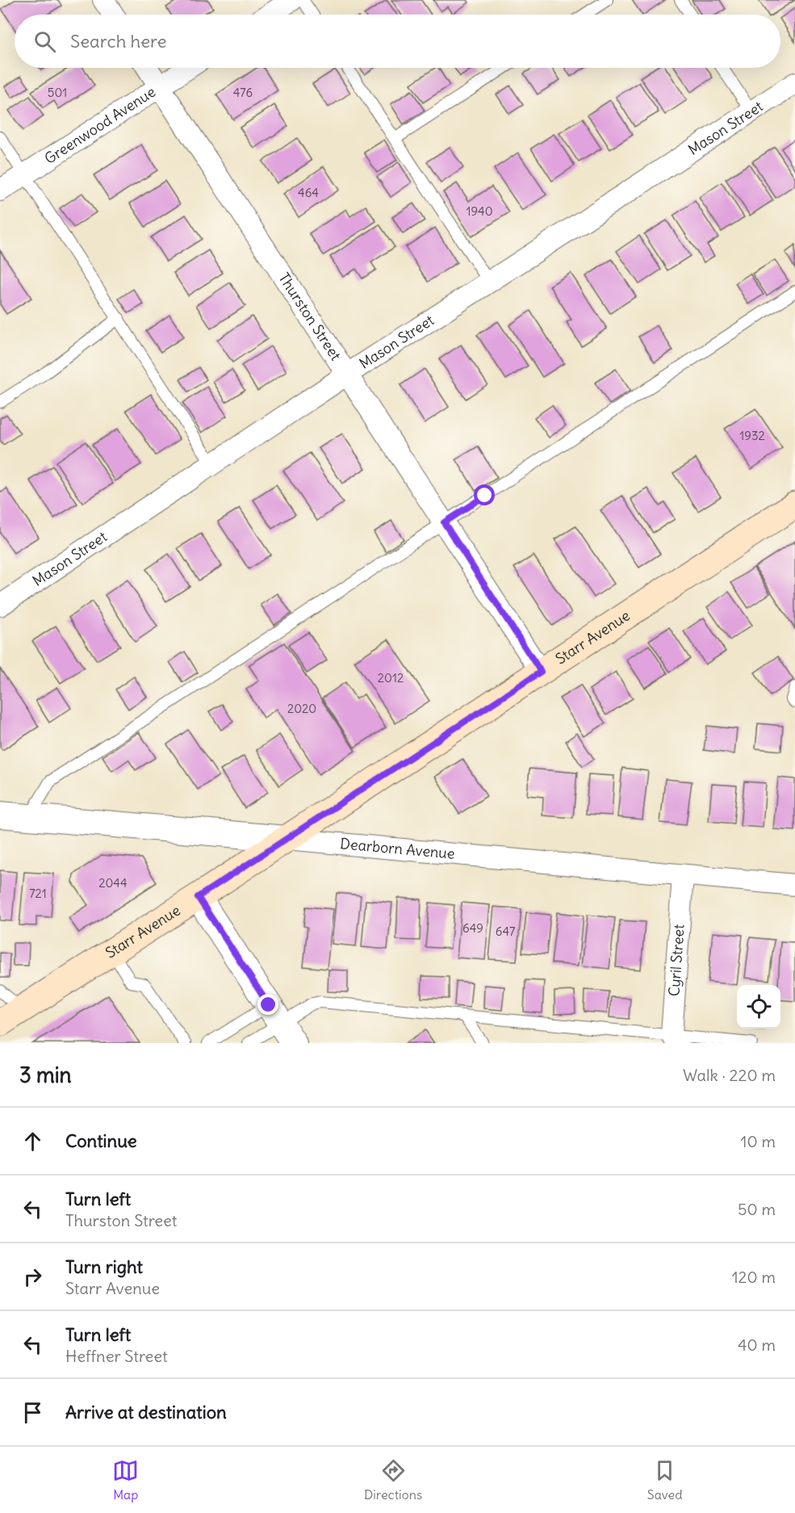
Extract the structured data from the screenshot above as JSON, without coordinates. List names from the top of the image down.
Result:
{
  "streets": {
    "main road": ["Starr Avenue"],
    "street": [
      "Greenwood Avenue",
      "Mason Street",
      "Thurston Street",
      "Dearborn Avenue",
      "Cyril Street"
    ]
  },
  "crossings": [
    ["Greenwood Avenue", "Thurston Street"],
    ["Mason Street", "Thurston Street"],
    ["Thurston Street", "Starr Avenue"],
    ["Starr Avenue", "Dearborn Avenue"],
    ["Dearborn Avenue", "Cyril Street"]
  ],
  "house_numbers": [
    "501",
    "476",
    "464",
    "1940",
    "1932",
    "2012",
    "2020",
    "2044",
    "721",
    "649",
    "647"
  ],
  "page": {
    "search": "Search here",
    "heading": ["3 min", "Walk · 220 m"],
    "list": [
      ["Continue", "10 m"],
      ["Turn left", "Thurston Street", "50 m"],
      ["Turn right", "Starr Avenue", "120 m"],
      ["Turn left", "Heffner Street", "40 m"],
      "Arrive at destination"
    ],
    "nav": ["Map", "Directions", "Saved"]
  }
}
